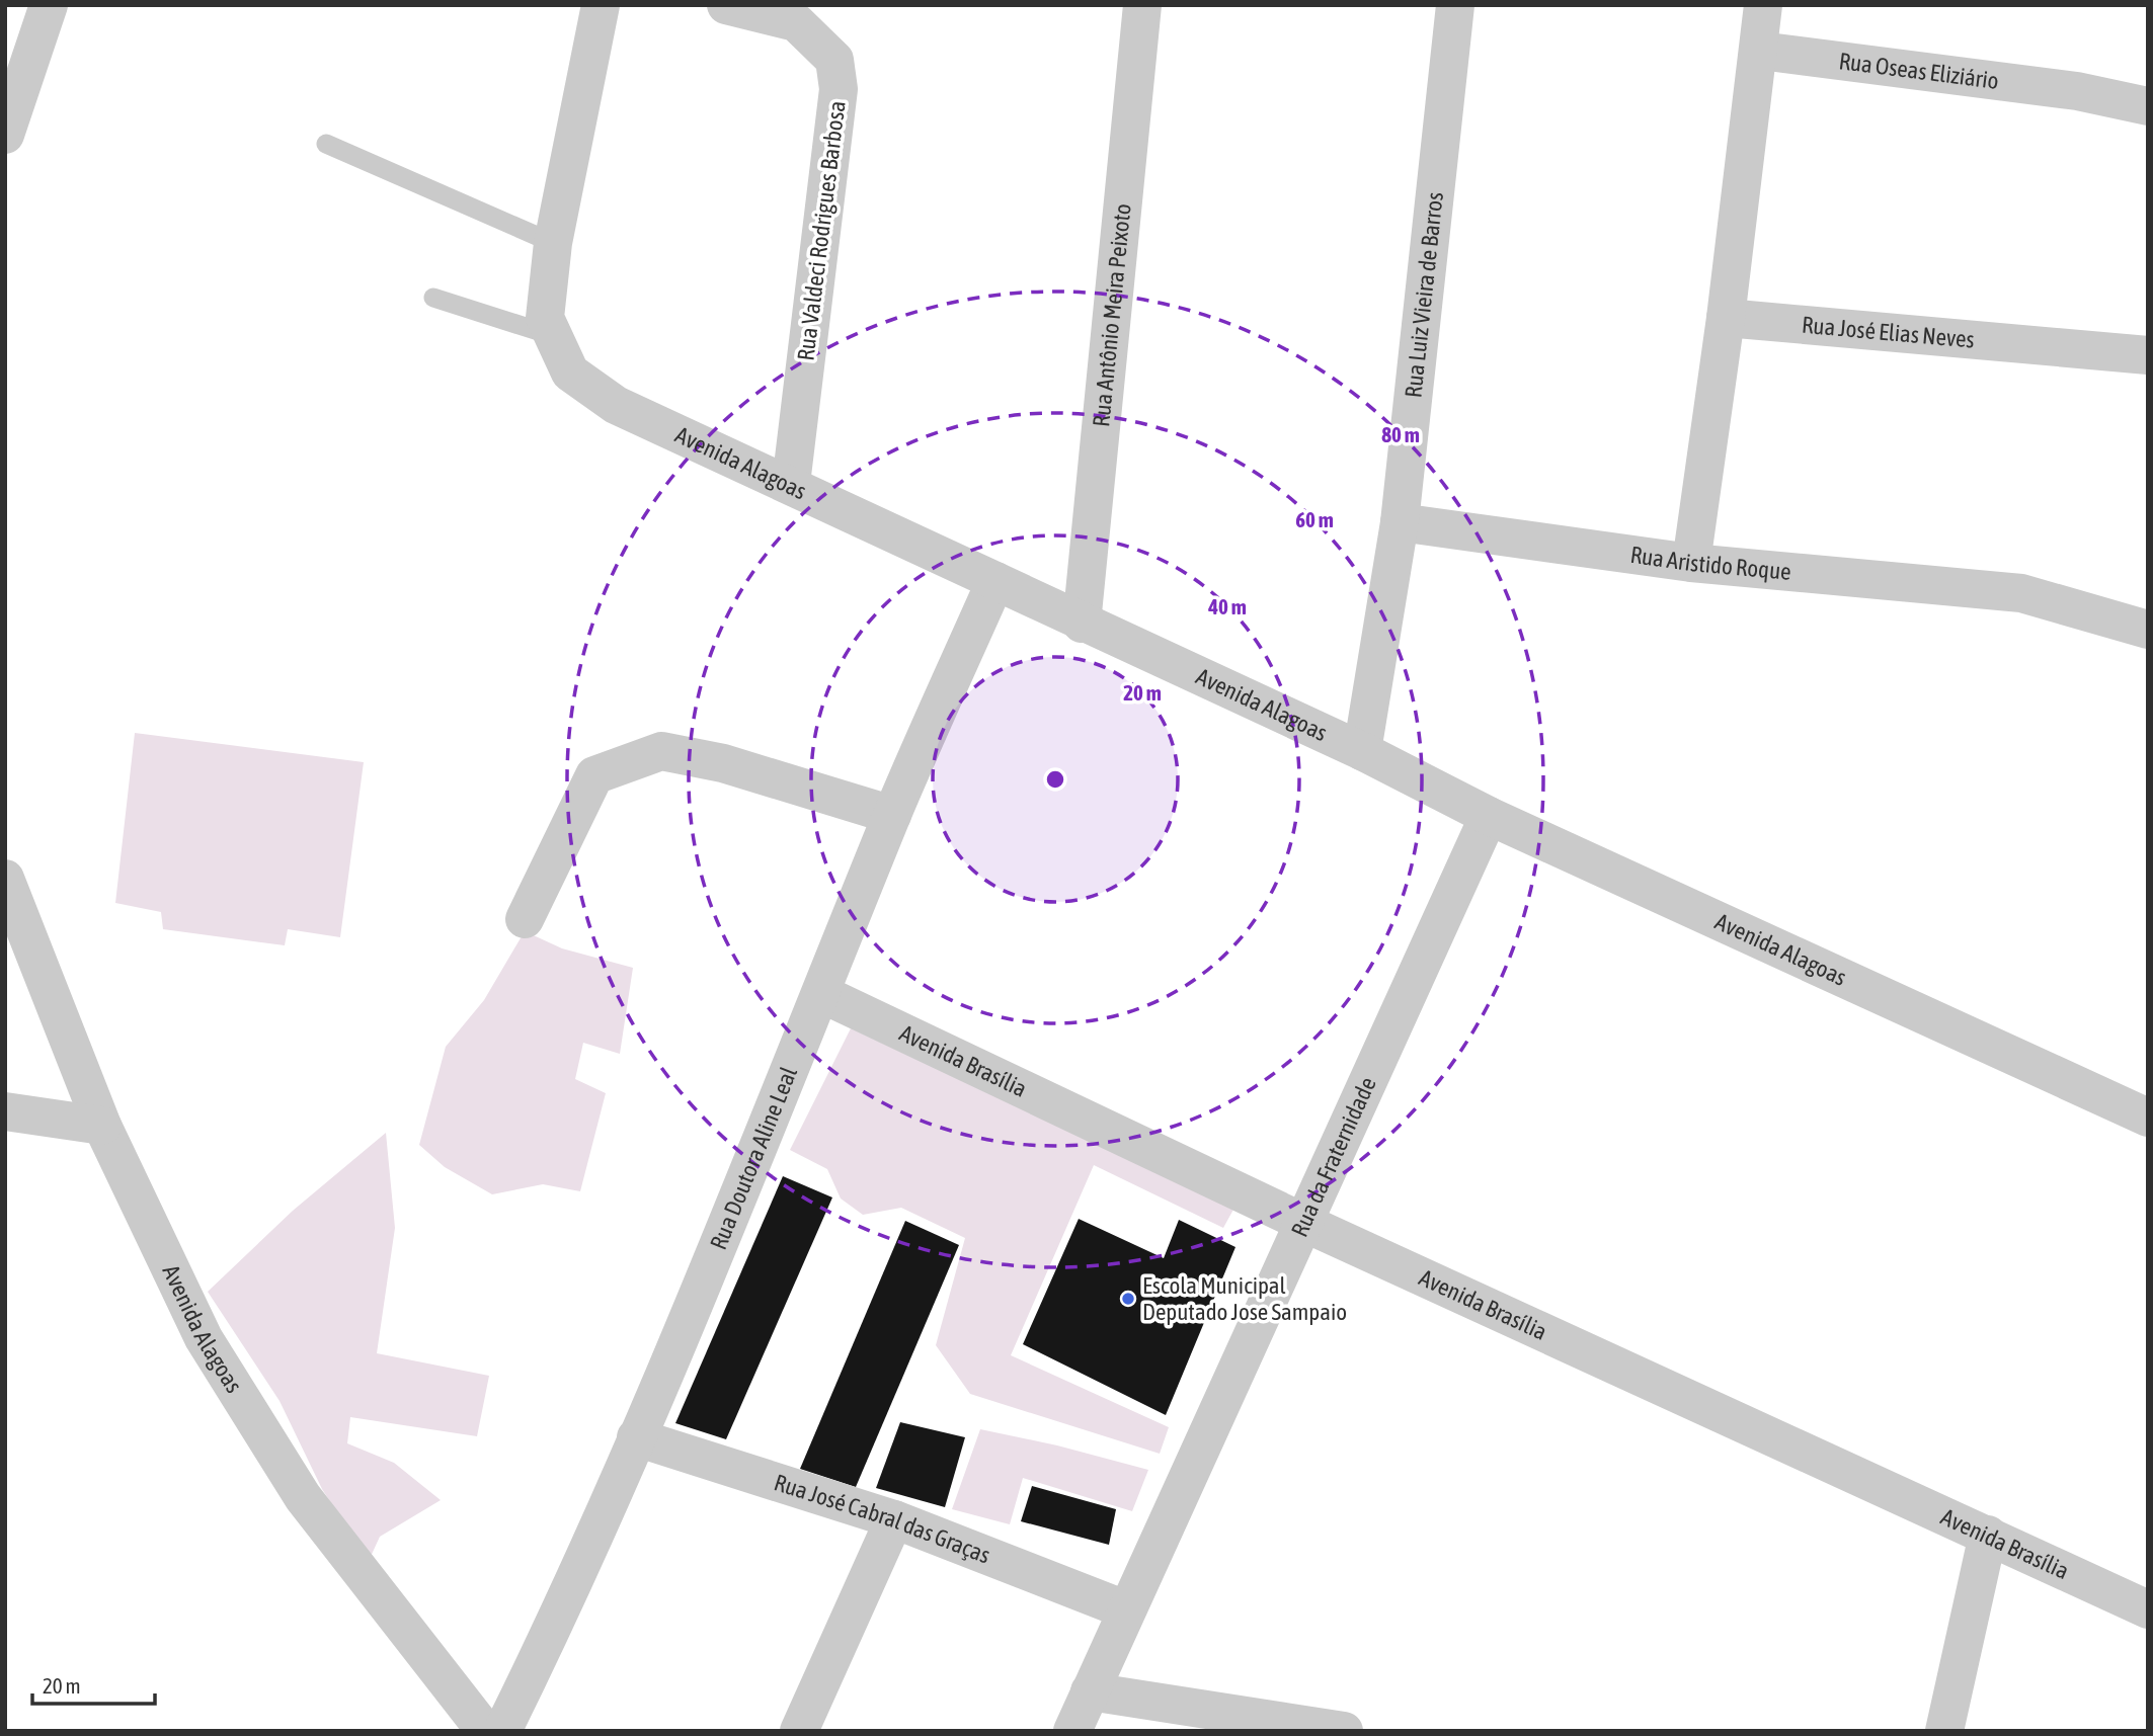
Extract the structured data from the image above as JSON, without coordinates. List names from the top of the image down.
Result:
{
  "streets": {
    "street": [
      "Rua Oseas Eliziário",
      "Rua Valdeci Rodrigues Barbosa",
      "Rua Luiz Vieira de Barros",
      "Rua Antônio Meira Peixoto",
      "Rua José Elias Neves",
      "Avenida Alagoas",
      "Rua Aristido Roque",
      "Avenida Brasília",
      "Rua da Fraternidade",
      "Rua Doutora Aline Leal",
      "Rua José Cabral das Graças"
    ]
  },
  "crossings": [
    ["Rua Valdeci Rodrigues Barbosa", "Avenida Alagoas"],
    ["Rua Luiz Vieira de Barros", "Avenida Alagoas"],
    ["Rua Luiz Vieira de Barros", "Rua Aristido Roque"],
    ["Rua Antônio Meira Peixoto", "Avenida Alagoas"],
    ["Avenida Alagoas", "Rua da Fraternidade"],
    ["Avenida Alagoas", "Rua Doutora Aline Leal"],
    ["Avenida Brasília", "Rua da Fraternidade"],
    ["Avenida Brasília", "Rua Doutora Aline Leal"],
    ["Rua da Fraternidade", "Rua José Cabral das Graças"],
    ["Rua Doutora Aline Leal", "Rua José Cabral das Graças"]
  ],
  "places": ["Escola Municipal Deputado Jose Sampaio"],
  "scale_bar": "20 m",
  "rings": [
    "80 m",
    "60 m",
    "40 m",
    "20 m"
  ]
}
